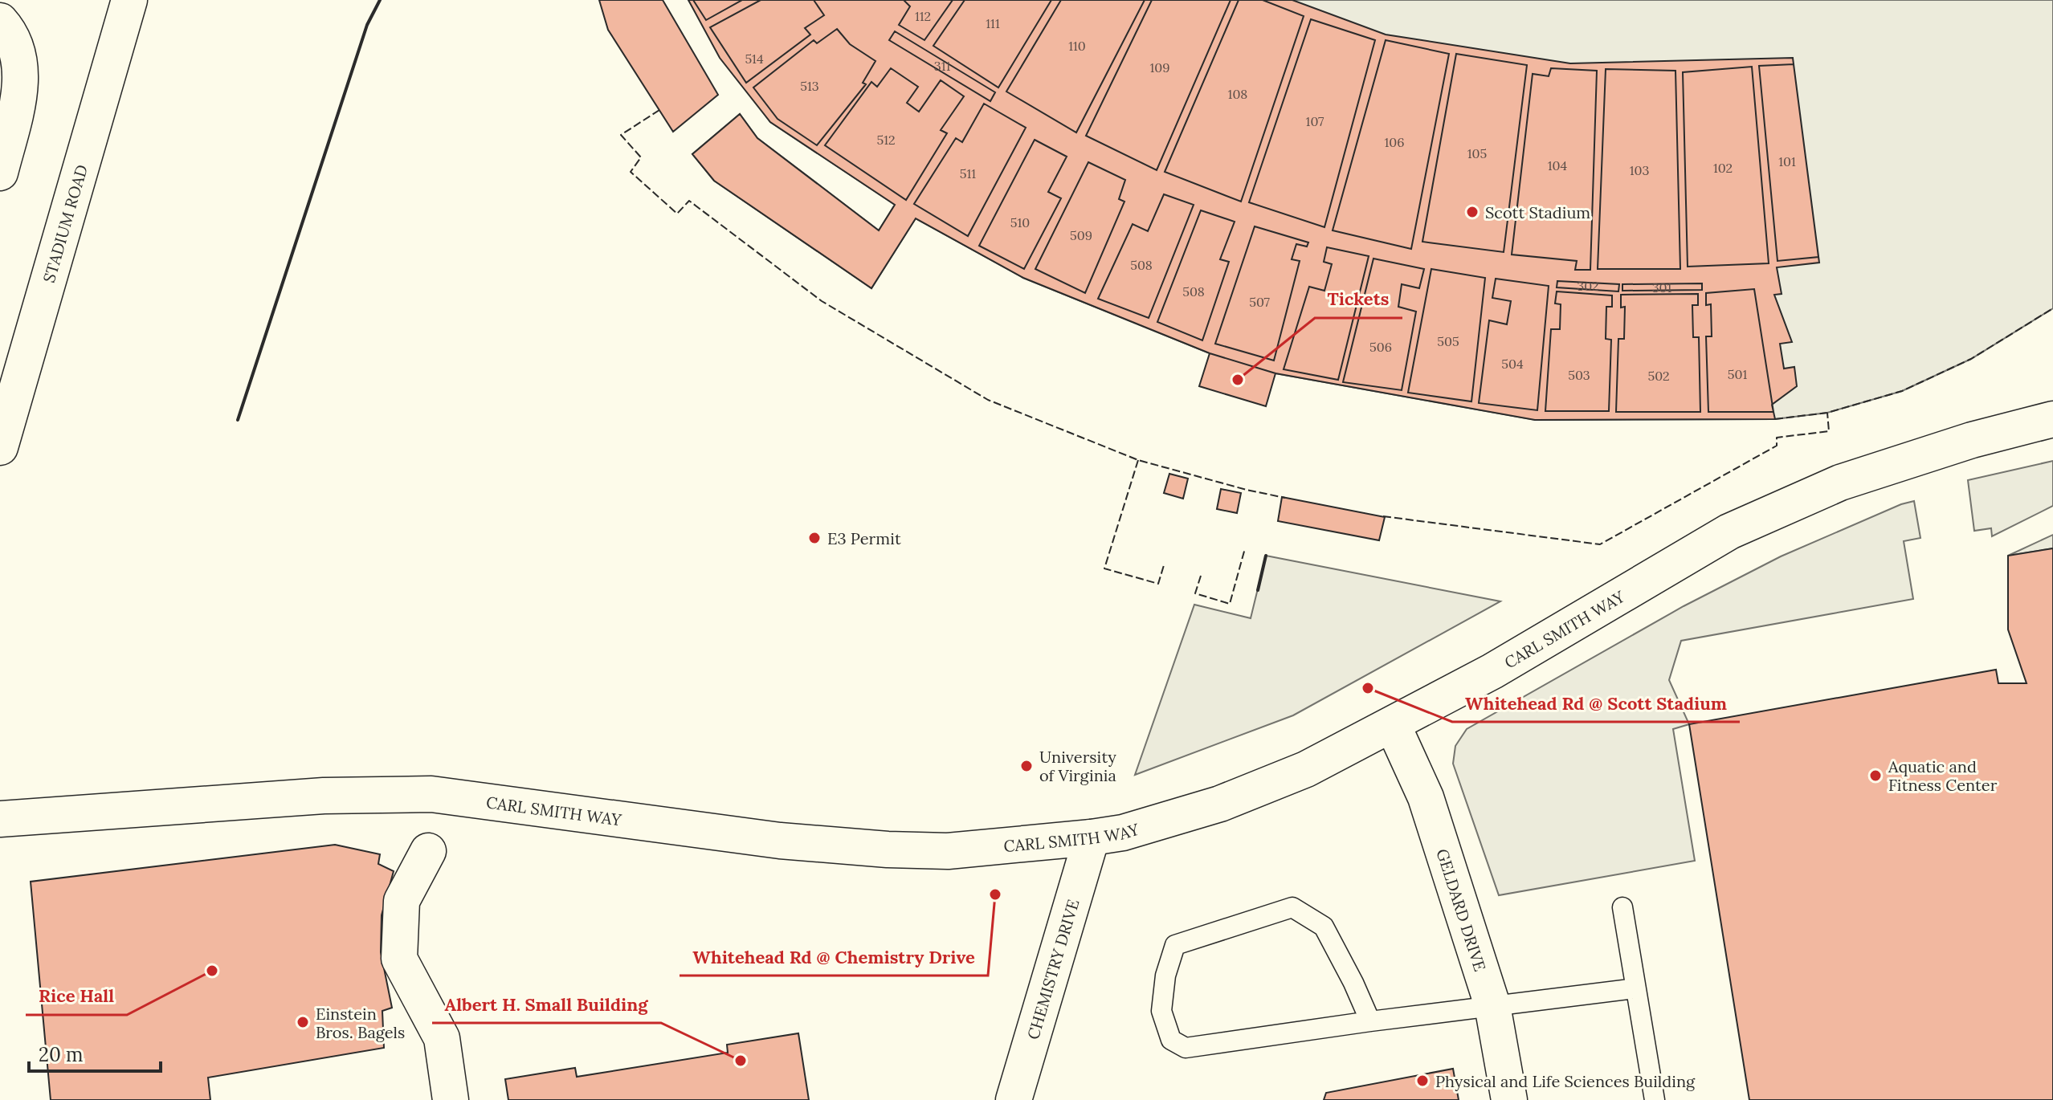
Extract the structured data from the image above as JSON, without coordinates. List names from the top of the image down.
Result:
{
  "streets": {
    "street": [
      "STADIUM ROAD",
      "CARL SMITH WAY",
      "GELDARD DRIVE",
      "CHEMISTRY DRIVE"
    ]
  },
  "crossings": [
    ["CARL SMITH WAY", "GELDARD DRIVE"],
    ["CARL SMITH WAY", "CHEMISTRY DRIVE"]
  ],
  "places": [
    "Scott Stadium",
    "Tickets",
    "E3 Permit",
    "Whitehead Rd @ Scott Stadium",
    "University of Virginia",
    "Aquatic and Fitness Center",
    "Whitehead Rd @ Chemistry Drive",
    "Rice Hall",
    "Einstein Bros. Bagels",
    "Albert H. Small Building",
    "Physical and Life Sciences Building"
  ],
  "house_numbers": [
    "112",
    "111",
    "110",
    "514",
    "311",
    "109",
    "513",
    "108",
    "107",
    "512",
    "106",
    "105",
    "101",
    "104",
    "102",
    "103",
    "511",
    "510",
    "509",
    "508",
    "302",
    "301",
    "508",
    "507",
    "505",
    "506",
    "504",
    "501",
    "503",
    "502"
  ],
  "scale_bar": "20 m"
}
